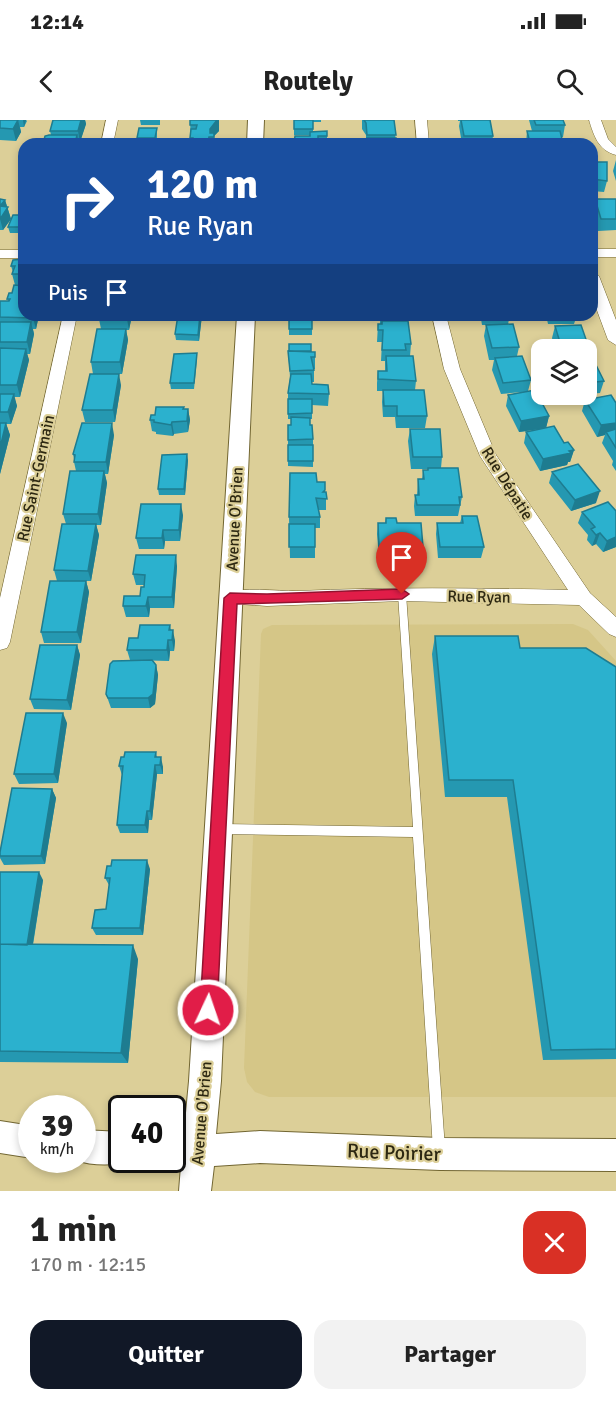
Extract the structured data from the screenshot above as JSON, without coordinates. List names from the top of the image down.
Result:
{
  "streets": {
    "street": [
      "Rue Saint-Germain",
      "Rue Dépatie",
      "Avenue O'Brien",
      "Rue Ryan",
      "Rue Poirier"
    ]
  },
  "crossings": [
    ["Rue Dépatie", "Rue Ryan"],
    ["Avenue O'Brien", "Rue Ryan"]
  ],
  "page": {
    "status": "12:14",
    "header": "Routely",
    "turn": ["120 m", "Rue Ryan"],
    "then": "Puis",
    "speed": "39 km/h",
    "limit": "40",
    "heading": ["1 min", "170 m · 12:15"],
    "buttons": ["Quitter", "Partager"]
  }
}
